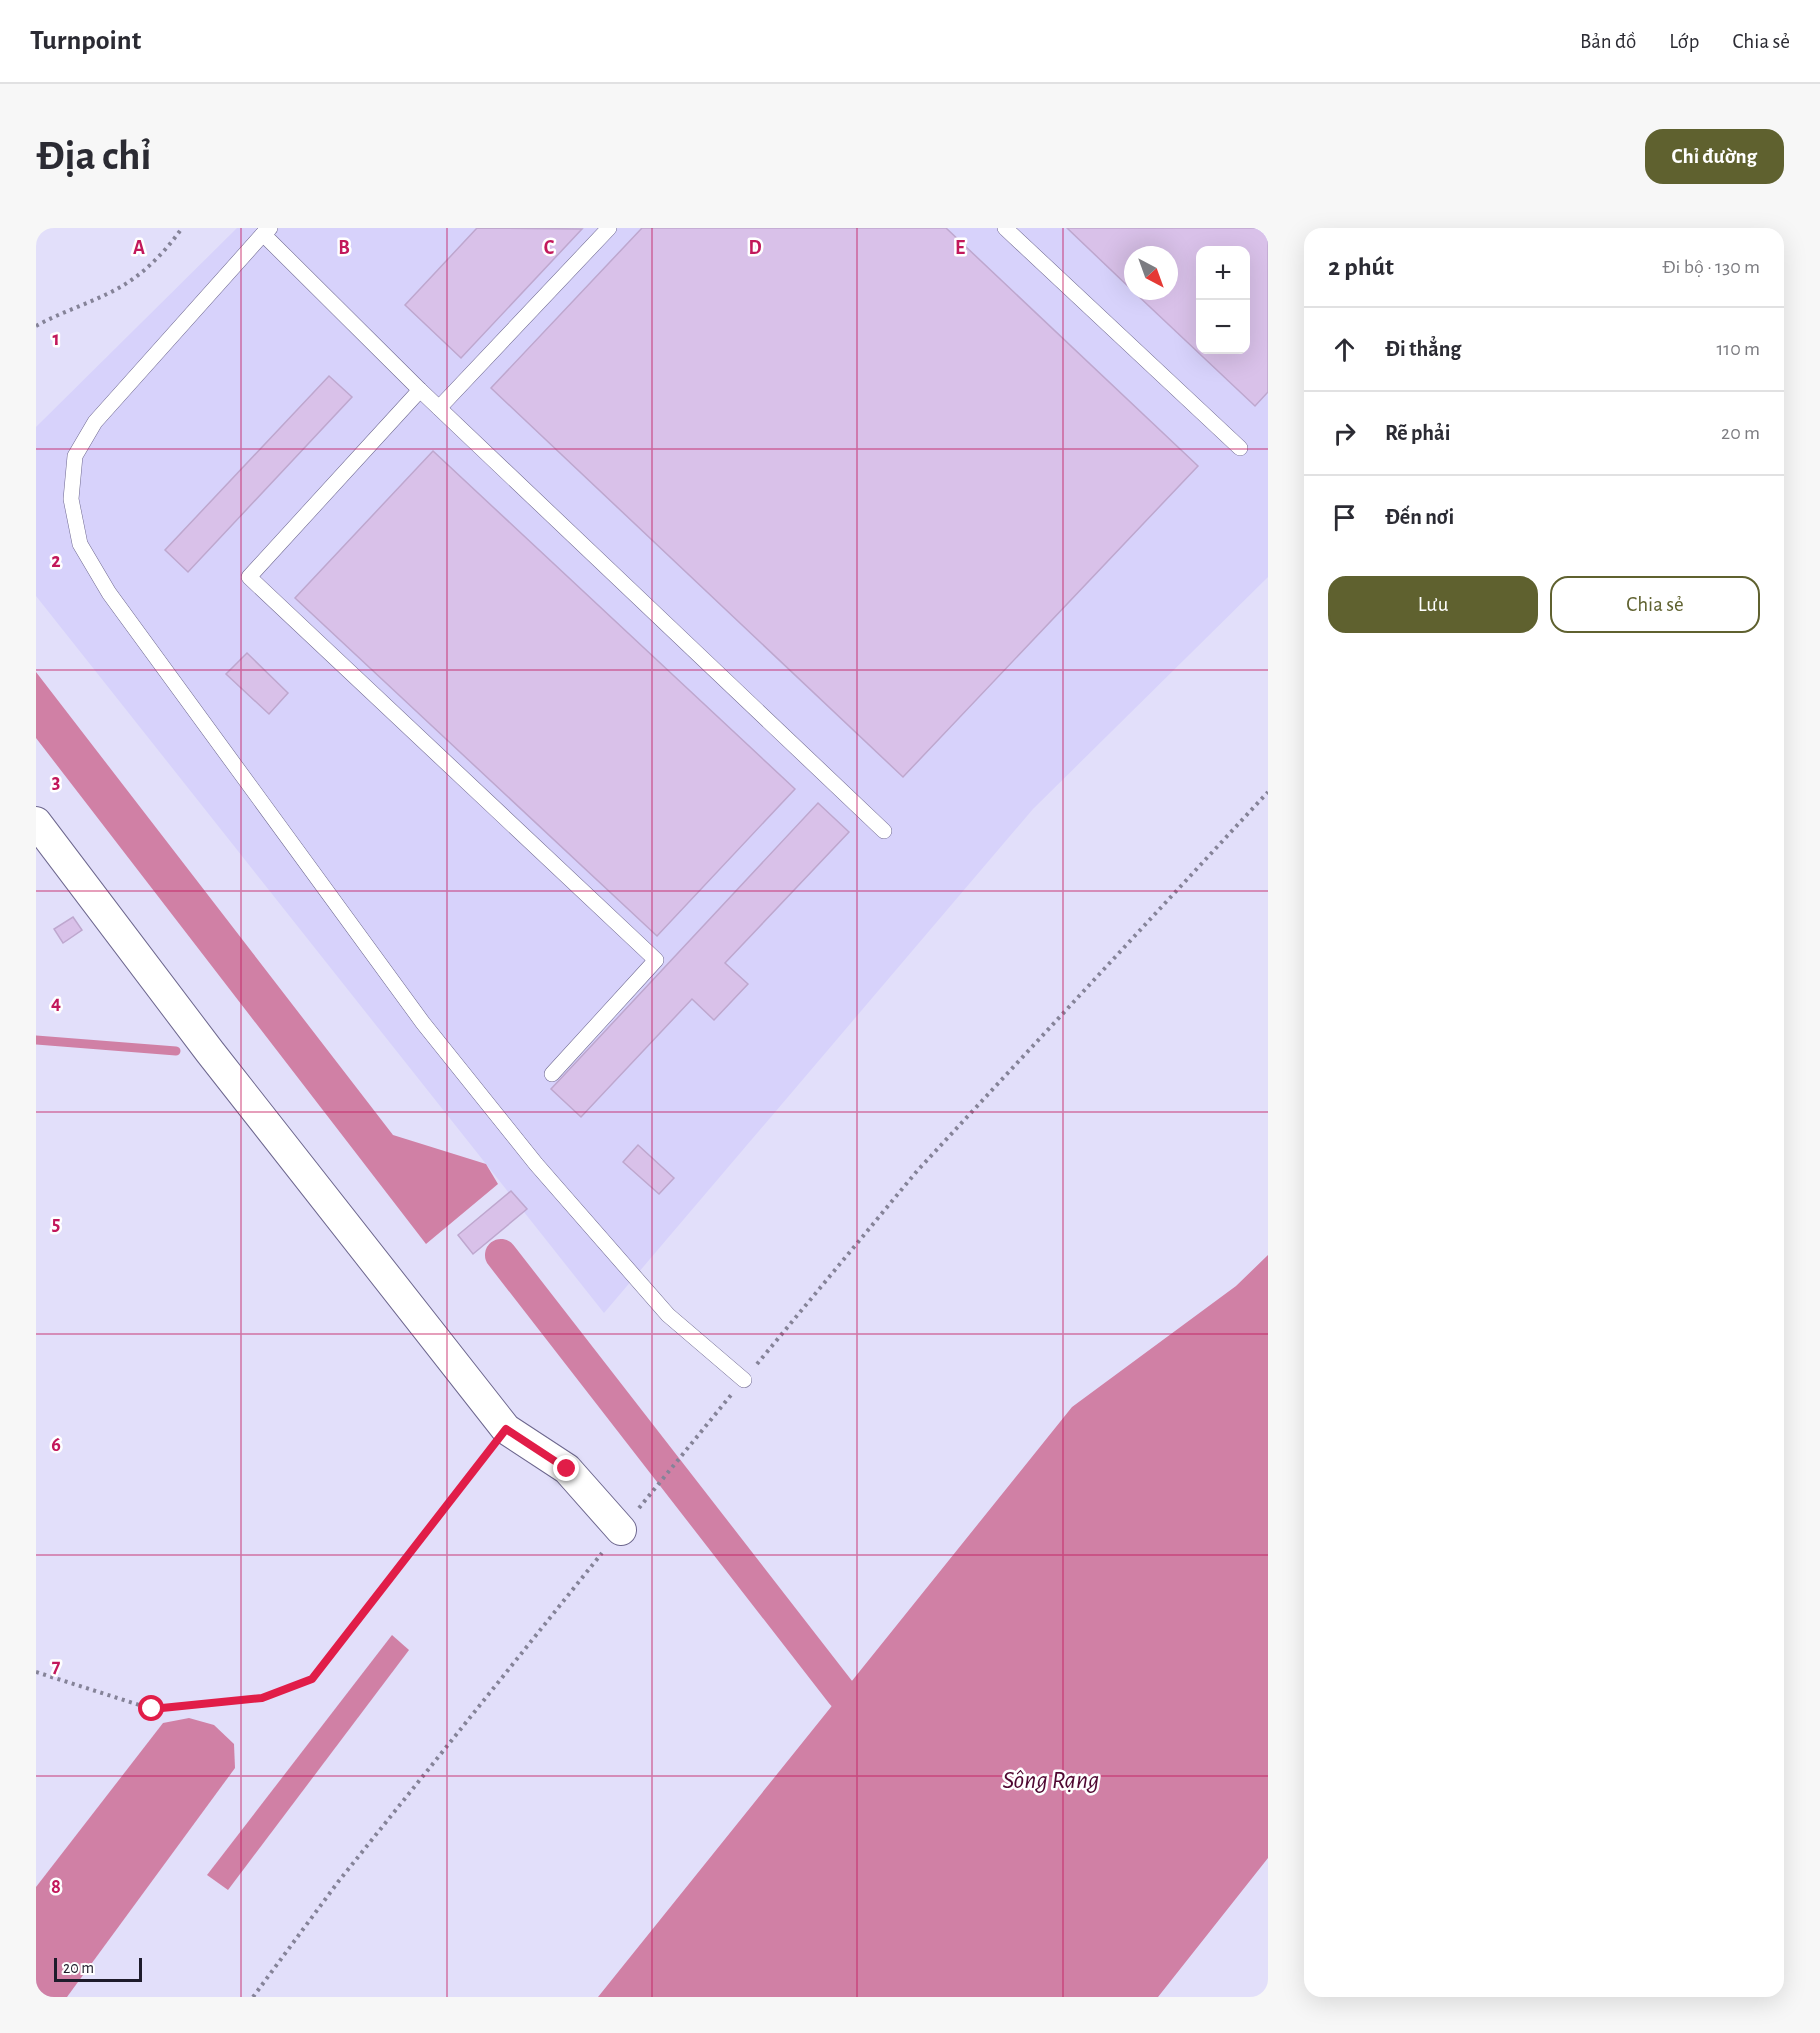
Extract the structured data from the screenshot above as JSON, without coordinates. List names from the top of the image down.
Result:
{
  "water": ["Sông Rạng"],
  "scale_bar": "20 m",
  "north": "bottom right",
  "page": {
    "header": "Turnpoint",
    "nav": ["Bản đồ", "Lớp", "Chia sẻ"],
    "buttons": [
      "Chỉ đường",
      ["Lưu", "Chia sẻ"]
    ],
    "title": "Địa chỉ",
    "heading": ["2 phút", "Đi bộ · 130 m"],
    "map_buttons": ["+", "−"],
    "list": [
      ["Đi thẳng", "110 m"],
      ["Rẽ phải", "20 m"],
      "Đến nơi"
    ],
    "scale": "20 m"
  },
  "grid": {
    "columns": [
      "A",
      "B",
      "C",
      "D",
      "E"
    ],
    "rows": [
      "1",
      "2",
      "3",
      "4",
      "5",
      "6",
      "7",
      "8"
    ]
  }
}
